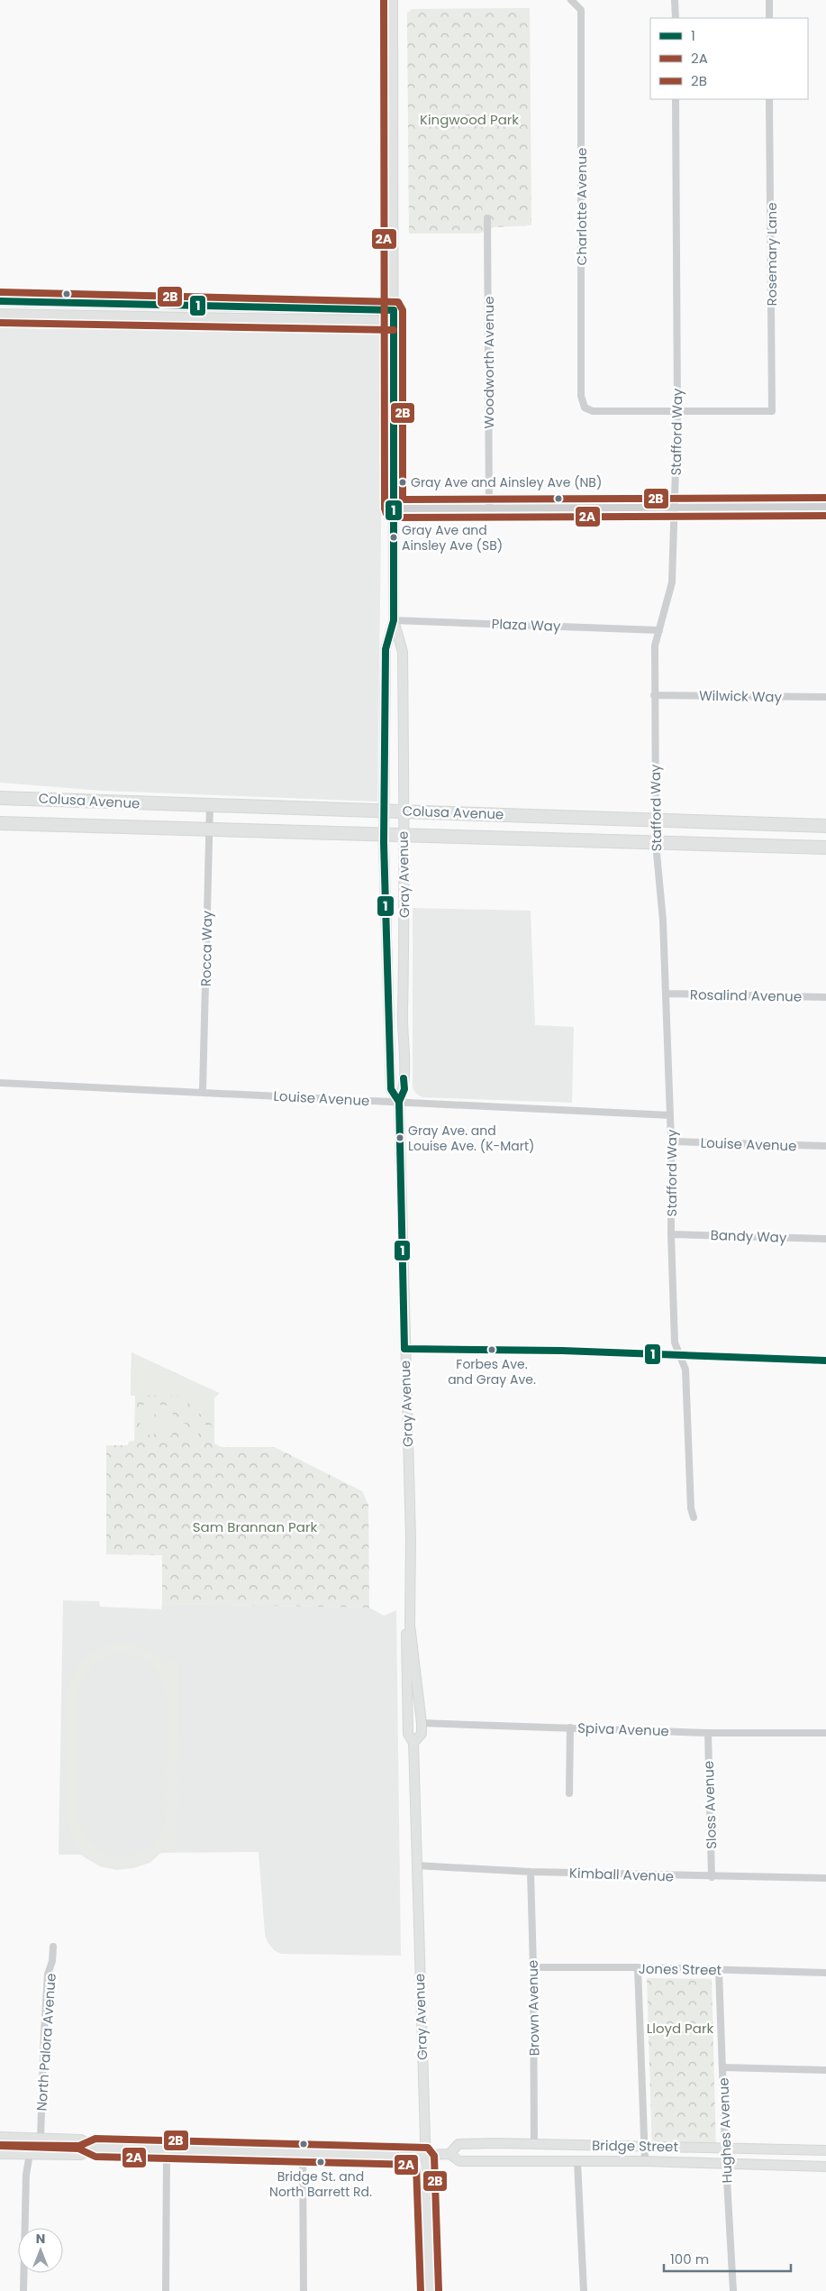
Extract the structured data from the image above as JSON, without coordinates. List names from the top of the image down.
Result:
{
  "streets": {
    "highway": ["Colusa Avenue"],
    "main road": ["Gray Avenue", "Bridge Street"],
    "street": [
      "Charlotte Avenue",
      "Rosemary Lane",
      "Woodworth Avenue",
      "Stafford Way",
      "Plaza Way",
      "Wilwick Way",
      "Rocca Way",
      "Rosalind Avenue",
      "Louise Avenue",
      "Bandy Way",
      "Spiva Avenue",
      "Sloss Avenue",
      "Kimball Avenue",
      "Jones Street",
      "Brown Avenue",
      "North Palora Avenue",
      "Hughes Avenue"
    ]
  },
  "crossings": [
    ["Charlotte Avenue", "Rosemary Lane"],
    ["Charlotte Avenue", "Stafford Way"],
    ["Rosemary Lane", "Stafford Way"],
    ["Stafford Way", "Plaza Way"],
    ["Stafford Way", "Wilwick Way"],
    ["Stafford Way", "Colusa Avenue"],
    ["Stafford Way", "Rosalind Avenue"],
    ["Stafford Way", "Louise Avenue"],
    ["Stafford Way", "Bandy Way"],
    ["Plaza Way", "Gray Avenue"],
    ["Colusa Avenue", "Gray Avenue"],
    ["Colusa Avenue", "Rocca Way"],
    ["Gray Avenue", "Louise Avenue"],
    ["Gray Avenue", "Spiva Avenue"],
    ["Gray Avenue", "Kimball Avenue"],
    ["Gray Avenue", "Bridge Street"],
    ["Rocca Way", "Louise Avenue"],
    ["Spiva Avenue", "Sloss Avenue"],
    ["Sloss Avenue", "Kimball Avenue"],
    ["Kimball Avenue", "Brown Avenue"],
    ["Jones Street", "Brown Avenue"],
    ["Jones Street", "Hughes Avenue"],
    ["Brown Avenue", "Bridge Street"],
    ["North Palora Avenue", "Bridge Street"],
    ["Hughes Avenue", "Bridge Street"]
  ],
  "parks": ["Kingwood Park", "Sam Brannan Park", "Lloyd Park"],
  "places": [
    "Gray Ave and Ainsley Ave (NB)",
    "Gray Ave and Ainsley Ave (SB)",
    "Gray Ave. and Louise Ave. (K-Mart)",
    "Forbes Ave. and Gray Ave.",
    "Bridge St. and North Barrett Rd."
  ],
  "lines": ["transit line 2A", "transit line 2B", "transit line 1"],
  "legend": ["1", "2A", "2B"],
  "scale_bar": "100 m",
  "north": "top"
}
